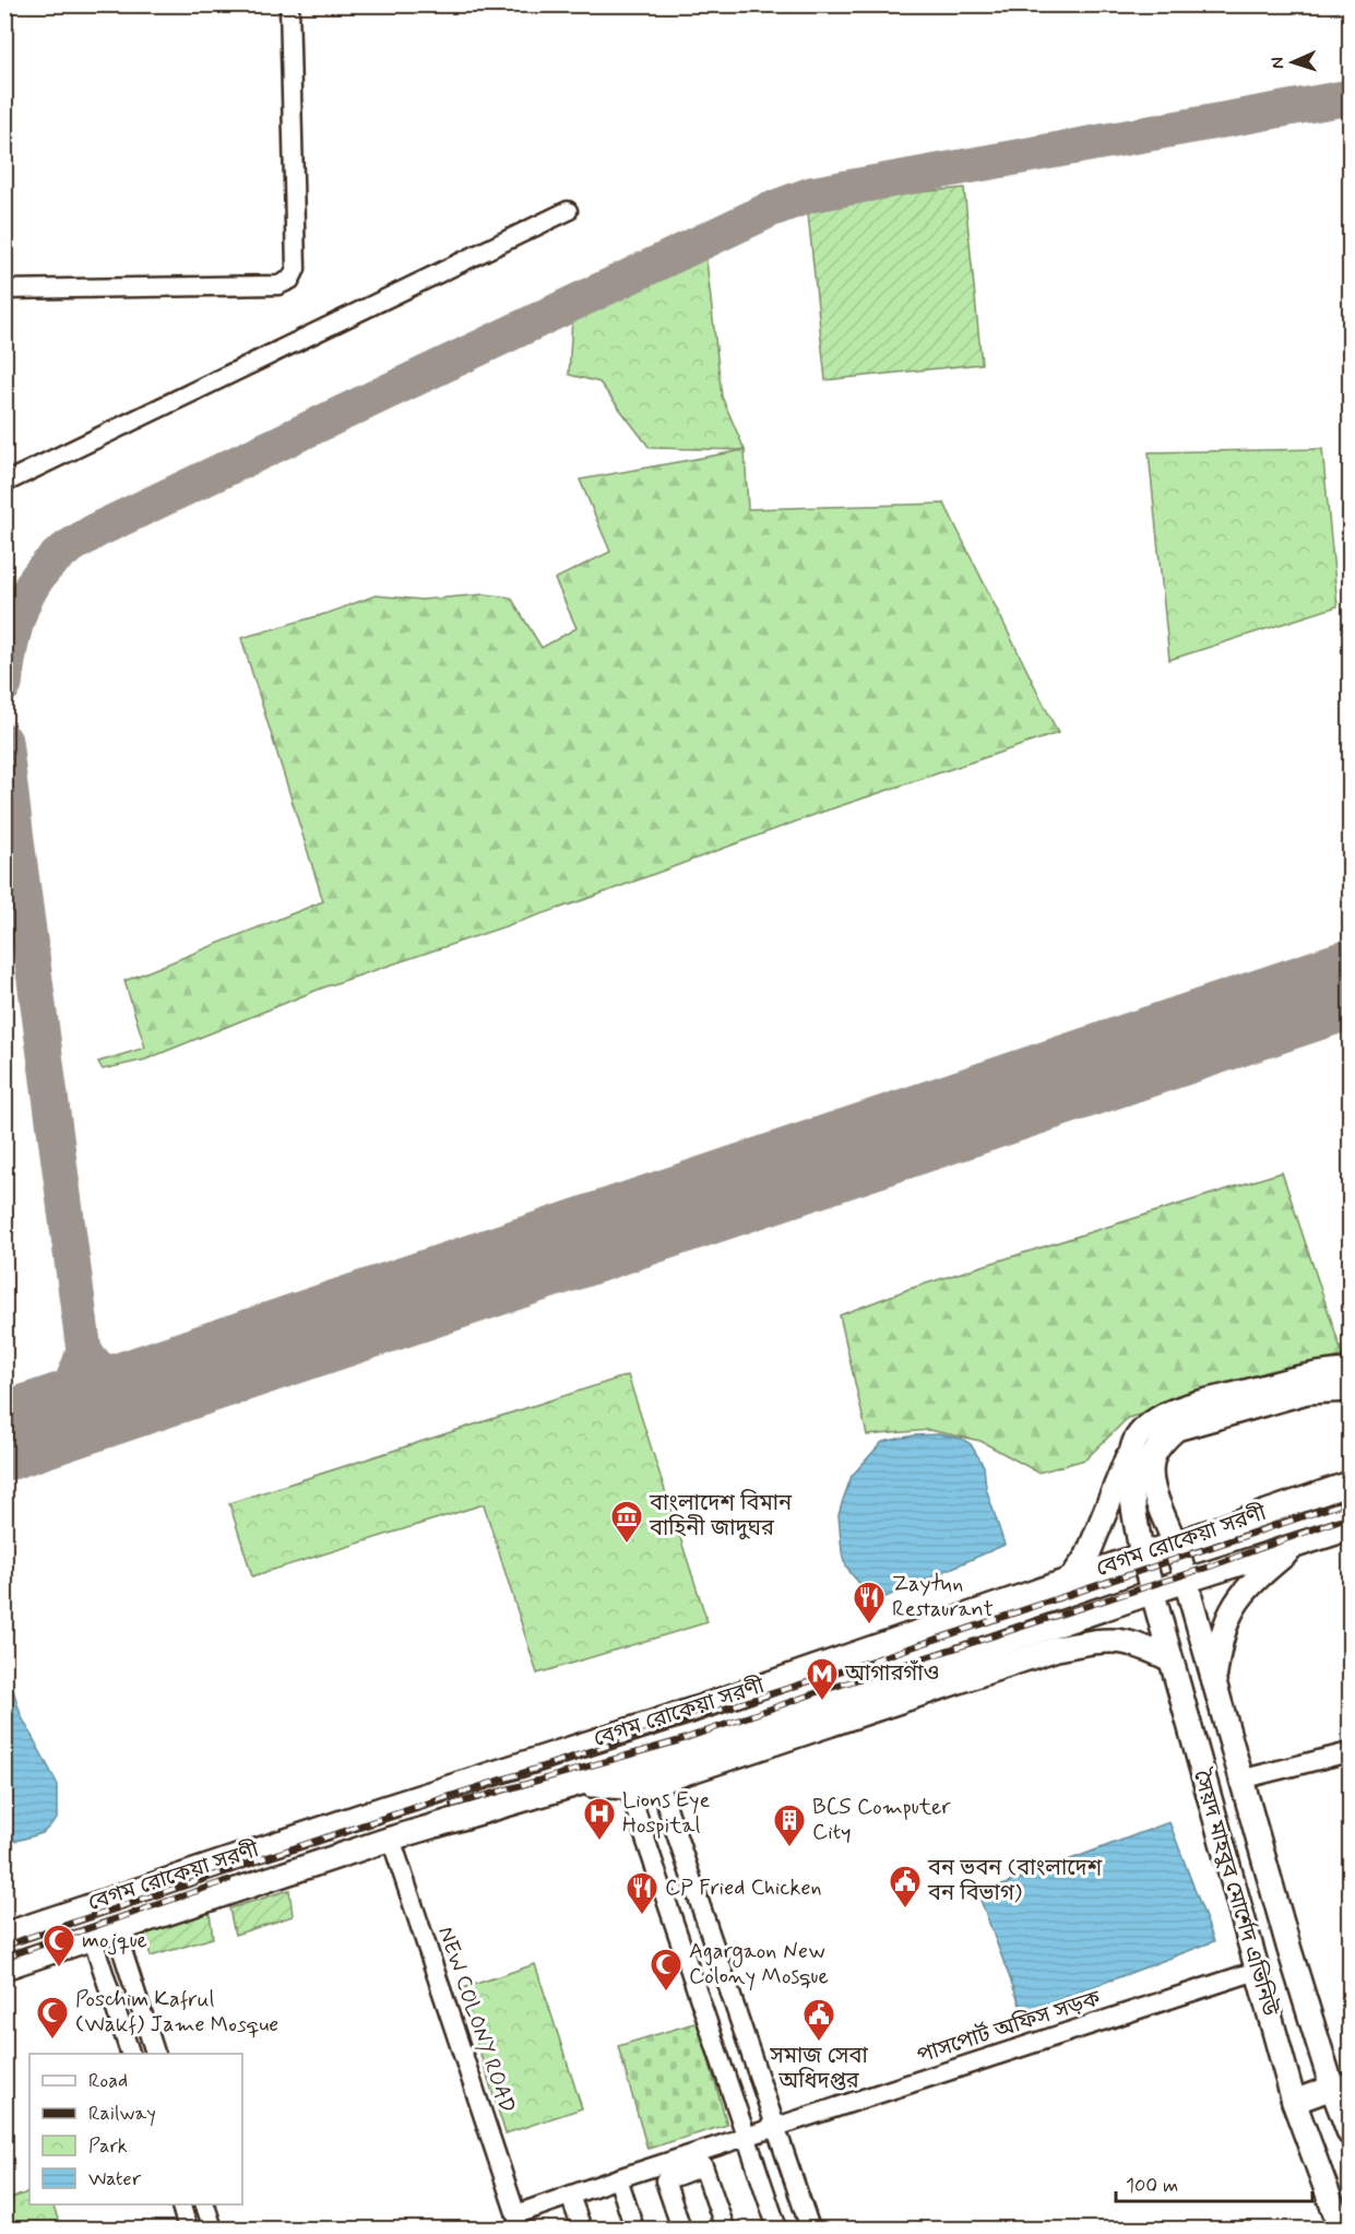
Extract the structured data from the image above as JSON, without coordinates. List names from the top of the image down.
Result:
{
  "streets": {
    "main road": ["বেগম রোকেয়া সরণী", "সৈয়দ মাহবুব মোর্শেদ এভিনিউ"],
    "street": ["NEW COLONY ROAD", "পাসপোর্ট অফিস সড়ক"]
  },
  "crossings": [
    ["বেগম রোকেয়া সরণী", "সৈয়দ মাহবুব মোর্শেদ এভিনিউ"],
    ["বেগম রোকেয়া সরণী", "NEW COLONY ROAD"],
    ["সৈয়দ মাহবুব মোর্শেদ এভিনিউ", "পাসপোর্ট অফিস সড়ক"],
    ["NEW COLONY ROAD", "পাসপোর্ট অফিস সড়ক"]
  ],
  "places": {
    "museum": ["বাংলাদেশ বিমান বাহিনী জাদুঘর"],
    "restaurant": ["Zaytun Restaurant", "CP Fried Chicken"],
    "metro station": ["আগারগাঁও"],
    "hospital": ["Lions Eye Hospital"],
    "building": ["BCS Computer City"],
    "public building": ["বন ভবন (বাংলাদেশ বন বিভাগ)", "সমাজ সেবা অধিদপ্তর"],
    "mosque": ["mojque", "Agargaon New Colony Mosque", "Poschim Kafrul (Wakf) Jame Mosque"]
  },
  "legend": [
    "Road",
    "Railway",
    "Park",
    "Water"
  ],
  "scale_bar": "100 m",
  "north": "left"
}
